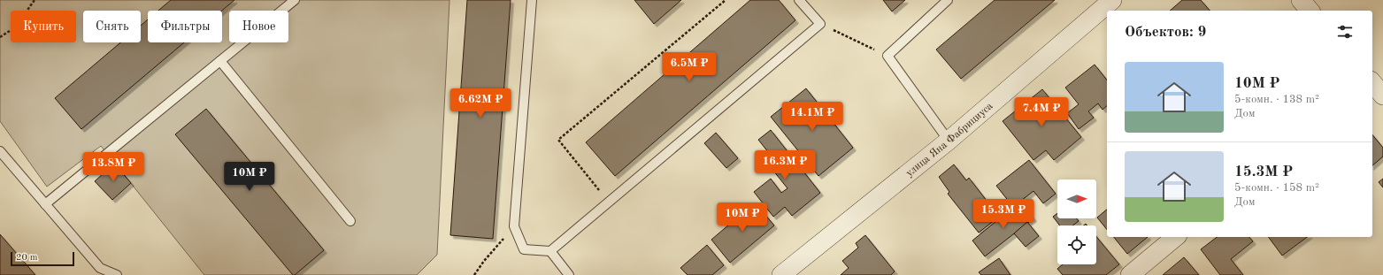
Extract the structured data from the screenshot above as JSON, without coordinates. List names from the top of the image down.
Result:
{
  "streets": {
    "street": ["улица Яна Фабрициуса"]
  },
  "scale_bar": "20 m",
  "north": "right",
  "page": {
    "chip": [
      "Купить",
      "Снять",
      "Фильтры",
      "Новое"
    ],
    "heading": "Объектов: 9",
    "price": [
      "6.5M ₽",
      "6.62M ₽",
      "7.4M ₽",
      "14.1M ₽",
      "16.3M ₽",
      "13.8M ₽",
      "10M ₽",
      "15.3M ₽",
      "10M ₽"
    ],
    "list": [
      {
        "name": "10M ₽",
        "note": "5-комн. · 138 m² · Дом"
      },
      {
        "name": "15.3M ₽",
        "note": "5-комн. · 158 m² · Дом"
      }
    ],
    "scale": "20 m"
  }
}
